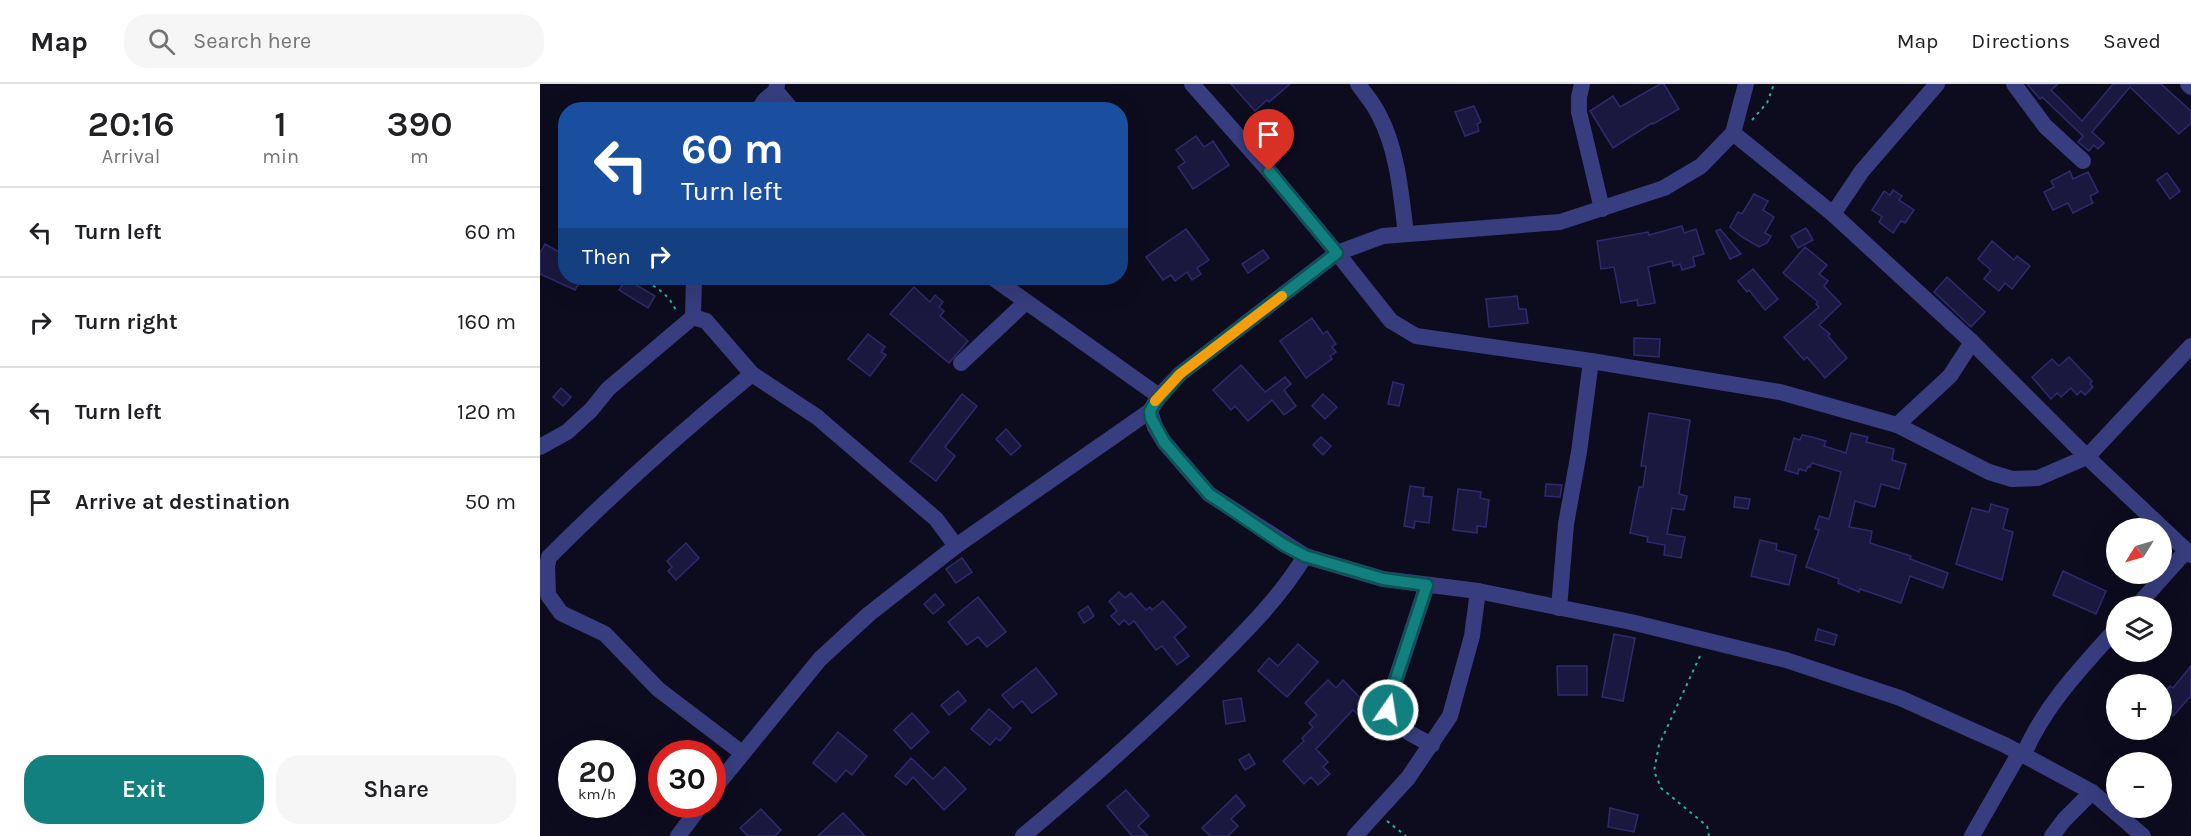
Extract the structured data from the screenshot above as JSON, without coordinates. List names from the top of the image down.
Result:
{
  "north": "bottom left",
  "page": {
    "header": "Map",
    "search": "Search here",
    "nav": ["Map", "Directions", "Saved"],
    "eta": [
      "20:16",
      "Arrival",
      "1",
      "min",
      "390",
      "m"
    ],
    "turn": ["60 m", "Turn left"],
    "list": [
      {
        "name": "Turn left",
        "value": "60 m"
      },
      {
        "name": "Turn right",
        "value": "160 m"
      },
      {
        "name": "Turn left",
        "value": "120 m"
      },
      {
        "name": "Arrive at destination",
        "value": "50 m"
      }
    ],
    "then": "Then",
    "map_buttons": ["+", "−"],
    "speed": "20 km/h",
    "limit": "30",
    "buttons": ["Exit", "Share"]
  }
}
